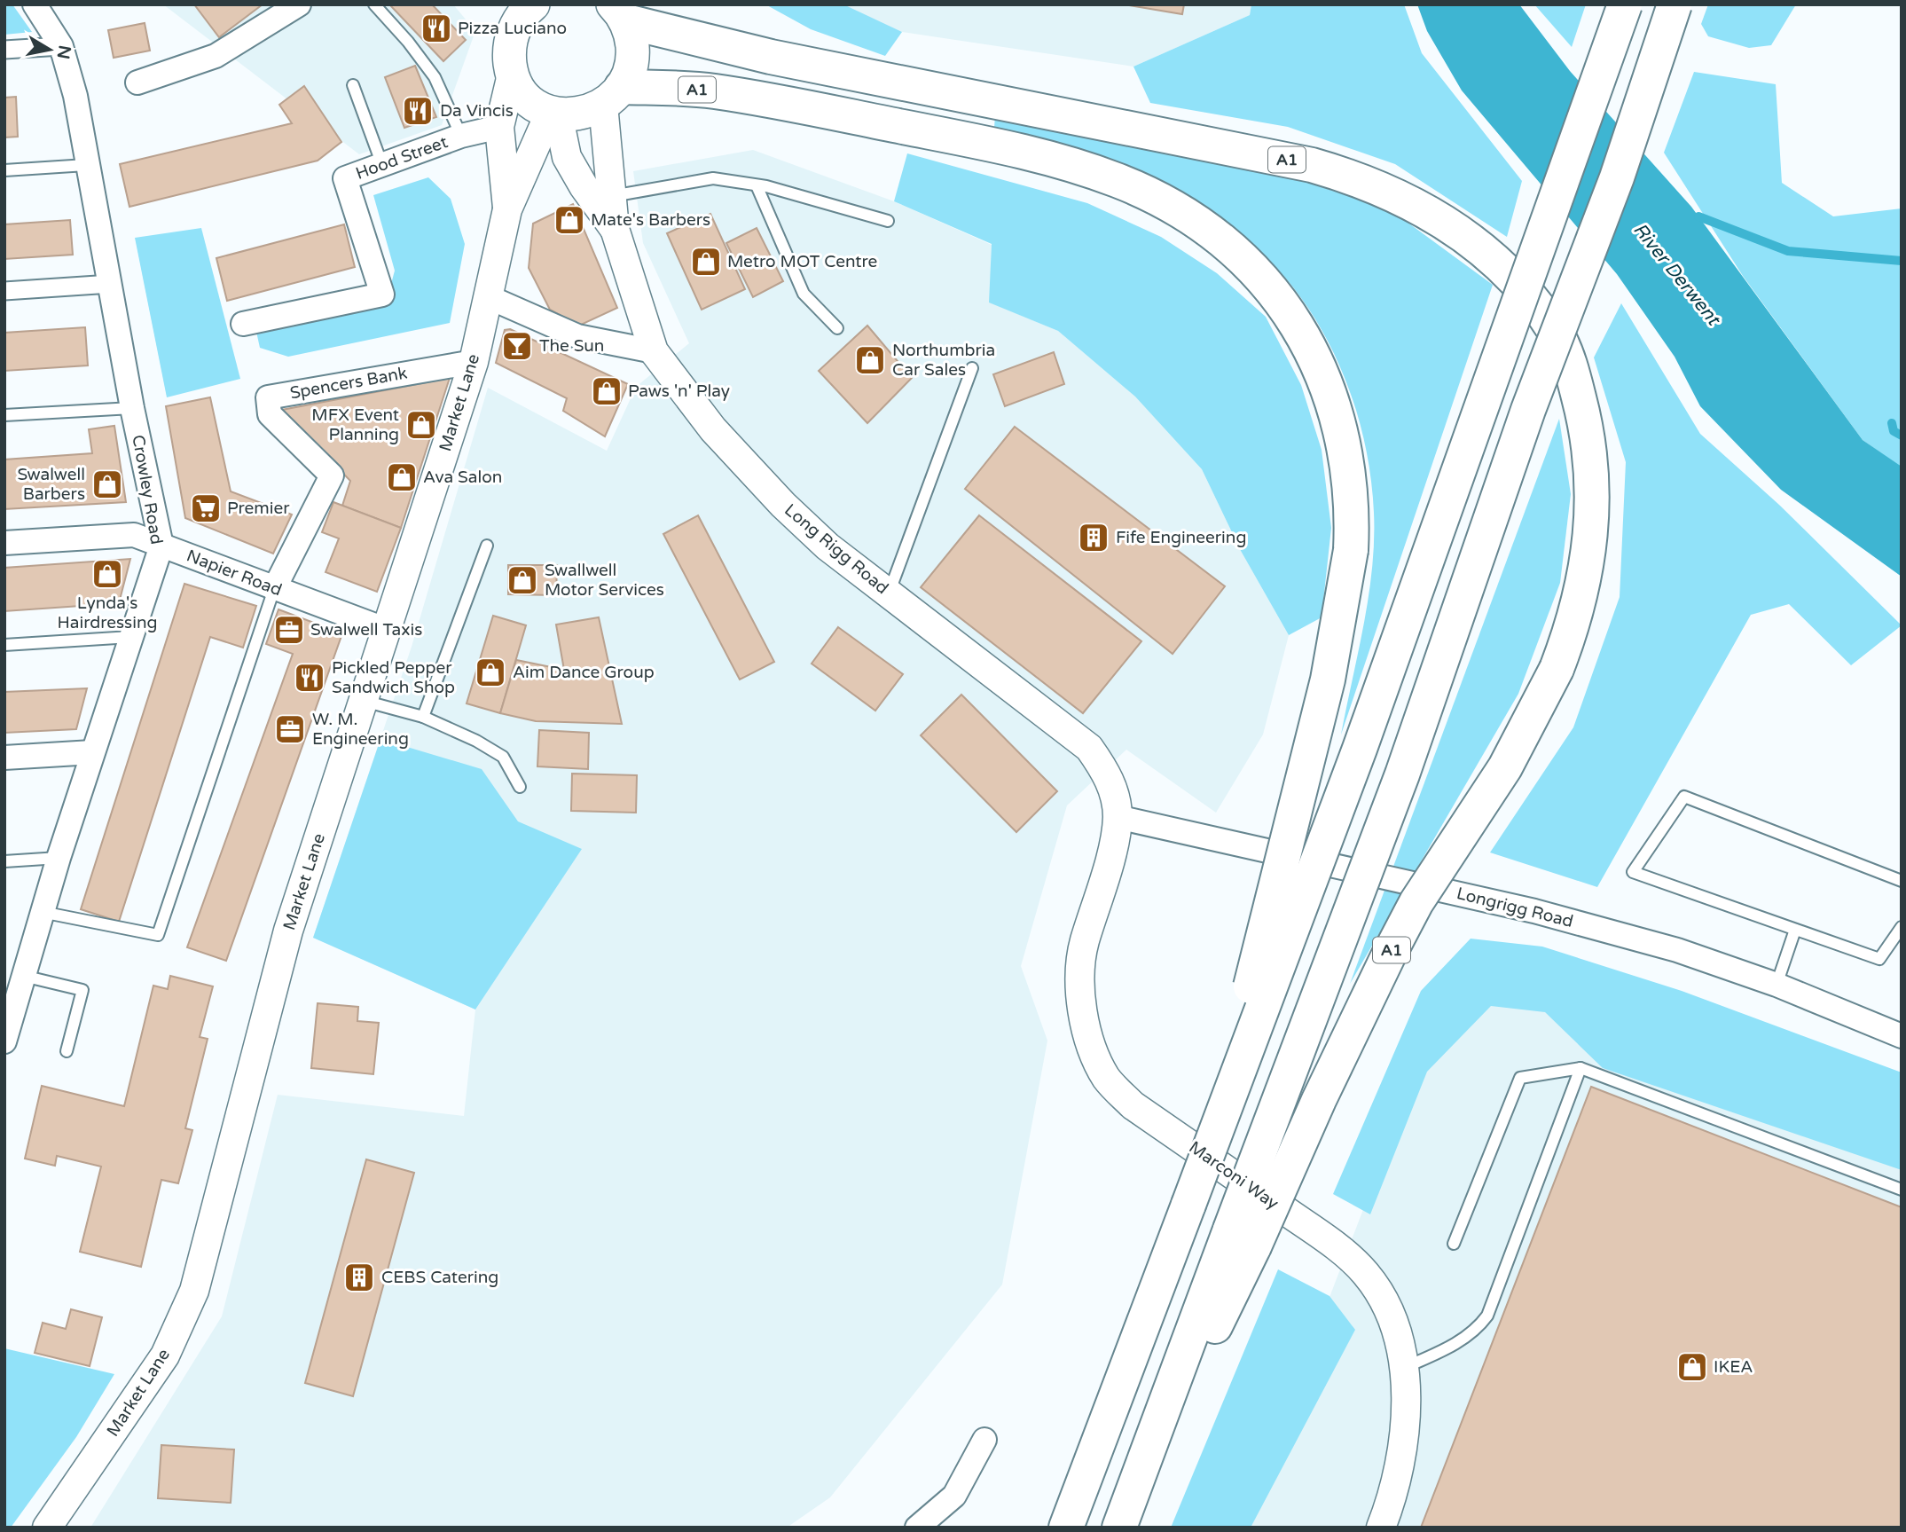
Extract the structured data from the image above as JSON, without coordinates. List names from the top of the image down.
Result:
{
  "streets": {
    "highway": ["A1"],
    "street": [
      "Hood Street",
      "Spencers Bank",
      "Market Lane",
      "Crowley Road",
      "Long Rigg Road",
      "Napier Road",
      "Longrigg Road",
      "Marconi Way"
    ]
  },
  "crossings": [
    ["Hood Street", "Market Lane"],
    ["Spencers Bank", "Market Lane"],
    ["Spencers Bank", "Napier Road"],
    ["Market Lane", "Napier Road"],
    ["Crowley Road", "Napier Road"],
    ["Long Rigg Road", "Longrigg Road"],
    ["Long Rigg Road", "Marconi Way"],
    ["Longrigg Road", "Marconi Way"]
  ],
  "water": ["River Derwent"],
  "places": {
    "restaurant": ["Pizza Luciano", "Da Vincis", "Pickled Pepper Sandwich Shop"],
    "shop": [
      "Mate's Barbers",
      "Metro MOT Centre",
      "Northumbria Car Sales",
      "Paws 'n' Play",
      "MFX Event Planning",
      "Ava Salon",
      "Swalwell Barbers",
      "Lynda's Hairdressing",
      "Swallwell Motor Services",
      "Aim Dance Group",
      "IKEA"
    ],
    "bar": ["The Sun"],
    "supermarket": ["Premier"],
    "building": ["Fife Engineering", "CEBS Catering"],
    "office": ["Swalwell Taxis", "W. M. Engineering"]
  },
  "north": "right"
}
